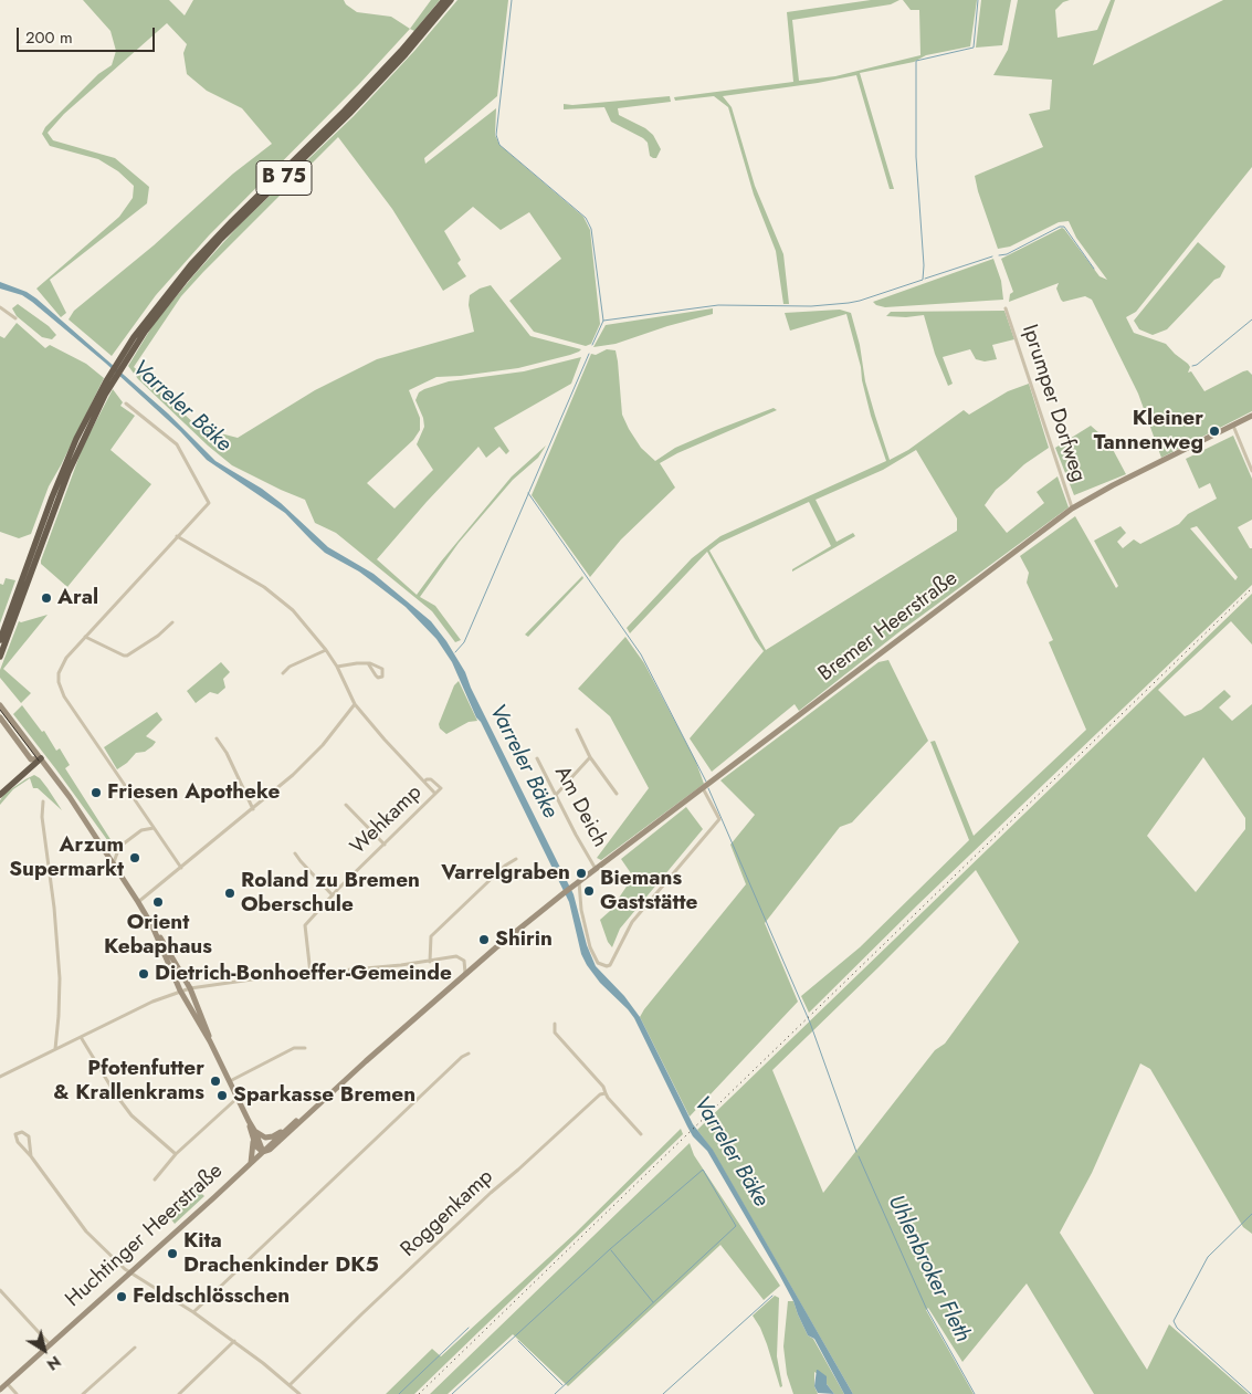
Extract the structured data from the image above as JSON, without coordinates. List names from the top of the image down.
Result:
{
  "streets": {
    "highway": ["B 75"],
    "main road": ["Bremer Heerstraße", "Huchtinger Heerstraße"],
    "street": [
      "Iprumper Dorfweg",
      "Am Deich",
      "Wehkamp",
      "Roggenkamp"
    ]
  },
  "crossings": [
    ["Iprumper Dorfweg", "Bremer Heerstraße"],
    ["Bremer Heerstraße", "Am Deich"],
    ["Bremer Heerstraße", "Huchtinger Heerstraße"]
  ],
  "water": ["Varreler Bäke", "Uhlenbroker Fleth"],
  "places": [
    "Kleiner Tannenweg",
    "Aral",
    "Friesen Apotheke",
    "Arzum Supermarkt",
    "Varrelgraben",
    "Biemans Gaststätte",
    "Roland zu Bremen Oberschule",
    "Orient Kebaphaus",
    "Shirin",
    "Dietrich-Bonhoeffer-Gemeinde",
    "Pfotenfutter & Krallenkrams",
    "Sparkasse Bremen",
    "Kita Drachenkinder DK5",
    "Feldschlösschen"
  ],
  "scale_bar": "200 m",
  "north": "bottom right"
}
